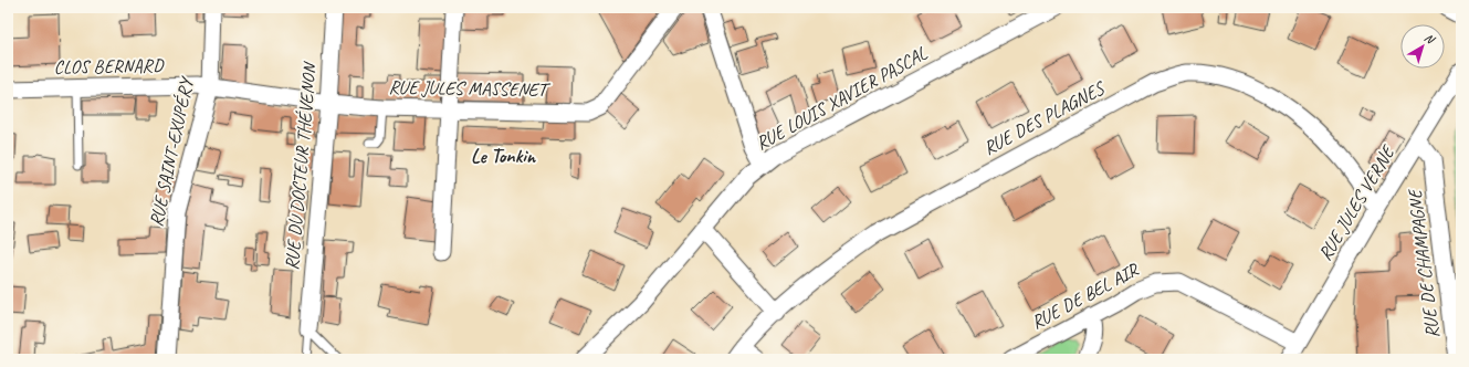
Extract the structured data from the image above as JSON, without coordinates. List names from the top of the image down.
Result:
{
  "streets": {
    "street": [
      "CLOS BERNARD",
      "RUE JULES MASSENET",
      "RUE LOUIS XAVIER PASCAL",
      "RUE DES PLAGNES",
      "RUE SAINT-EXUPÉRY",
      "RUE DU DOCTEUR THÉVENON",
      "RUE JULES VERNE",
      "RUE DE CHAMPAGNE",
      "RUE DE BEL AIR"
    ]
  },
  "crossings": [
    ["CLOS BERNARD", "RUE JULES MASSENET"],
    ["CLOS BERNARD", "RUE SAINT-EXUPÉRY"],
    ["RUE JULES MASSENET", "RUE SAINT-EXUPÉRY"],
    ["RUE JULES MASSENET", "RUE DU DOCTEUR THÉVENON"],
    ["RUE DES PLAGNES", "RUE JULES VERNE"],
    ["RUE JULES VERNE", "RUE DE CHAMPAGNE"],
    ["RUE JULES VERNE", "RUE DE BEL AIR"]
  ],
  "districts": ["Le Tonkin"],
  "north": "top right"
}
